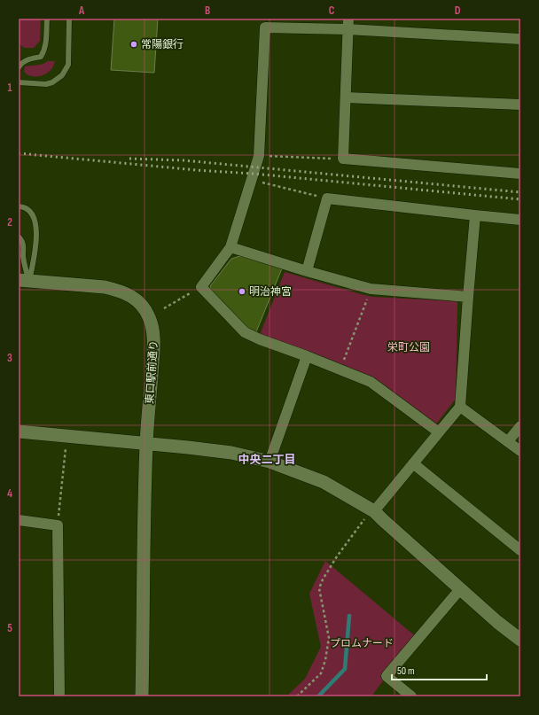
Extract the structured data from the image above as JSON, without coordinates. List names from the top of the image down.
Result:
{
  "streets": {
    "street": ["東口駅前通り"]
  },
  "districts": ["中央二丁目"],
  "parks": ["栄町公園", "プロムナード"],
  "places": ["常陽銀行", "明治神宮"],
  "scale_bar": "50 m",
  "grid": {
    "columns": [
      "A",
      "B",
      "C",
      "D"
    ],
    "rows": [
      "1",
      "2",
      "3",
      "4",
      "5"
    ]
  }
}
